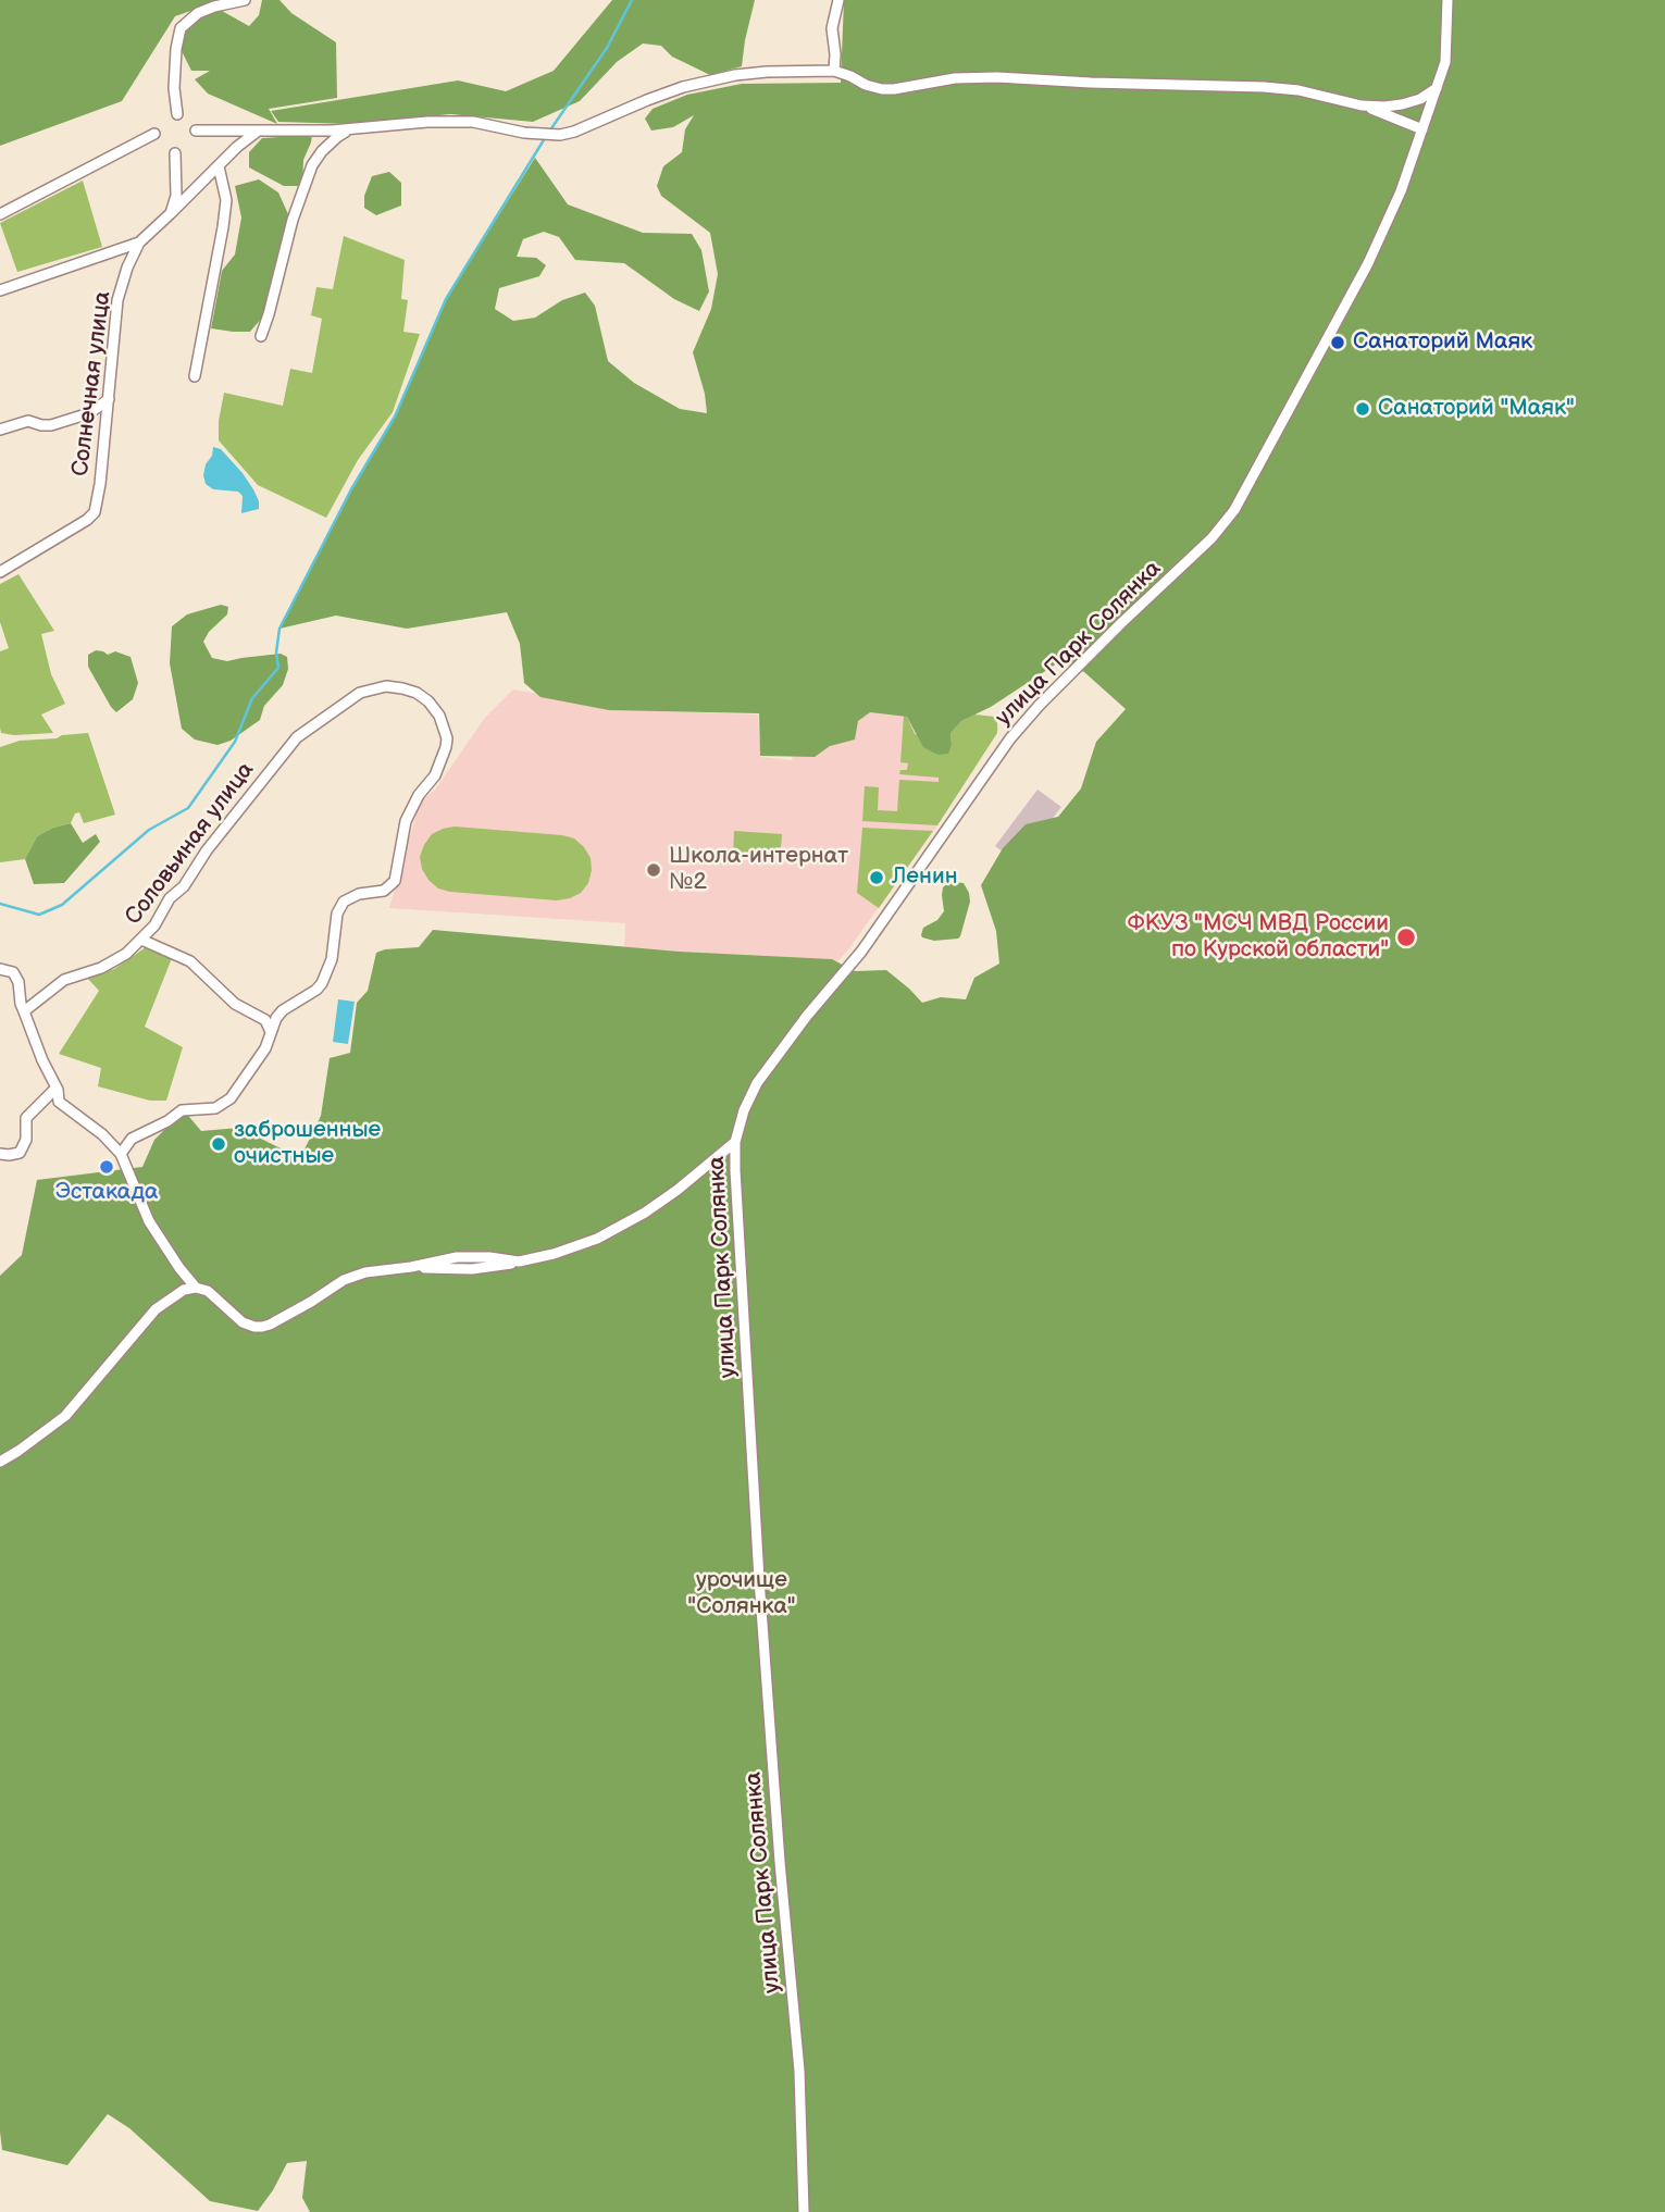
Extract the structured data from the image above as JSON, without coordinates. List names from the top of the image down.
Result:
{
  "streets": {
    "street": ["Солнечная улица", "улица Парк Солянка", "Соловьиная улица"]
  },
  "parks": ["урочище \"Солянка\""],
  "places": [
    "Санаторий Маяк",
    "Санаторий \"Маяк\"",
    "Школа-интернат №2",
    "Ленин",
    "ФКУЗ \"МСЧ МВД России по Курской области\"",
    "заброшенные очистные",
    "Эстакада"
  ]
}
